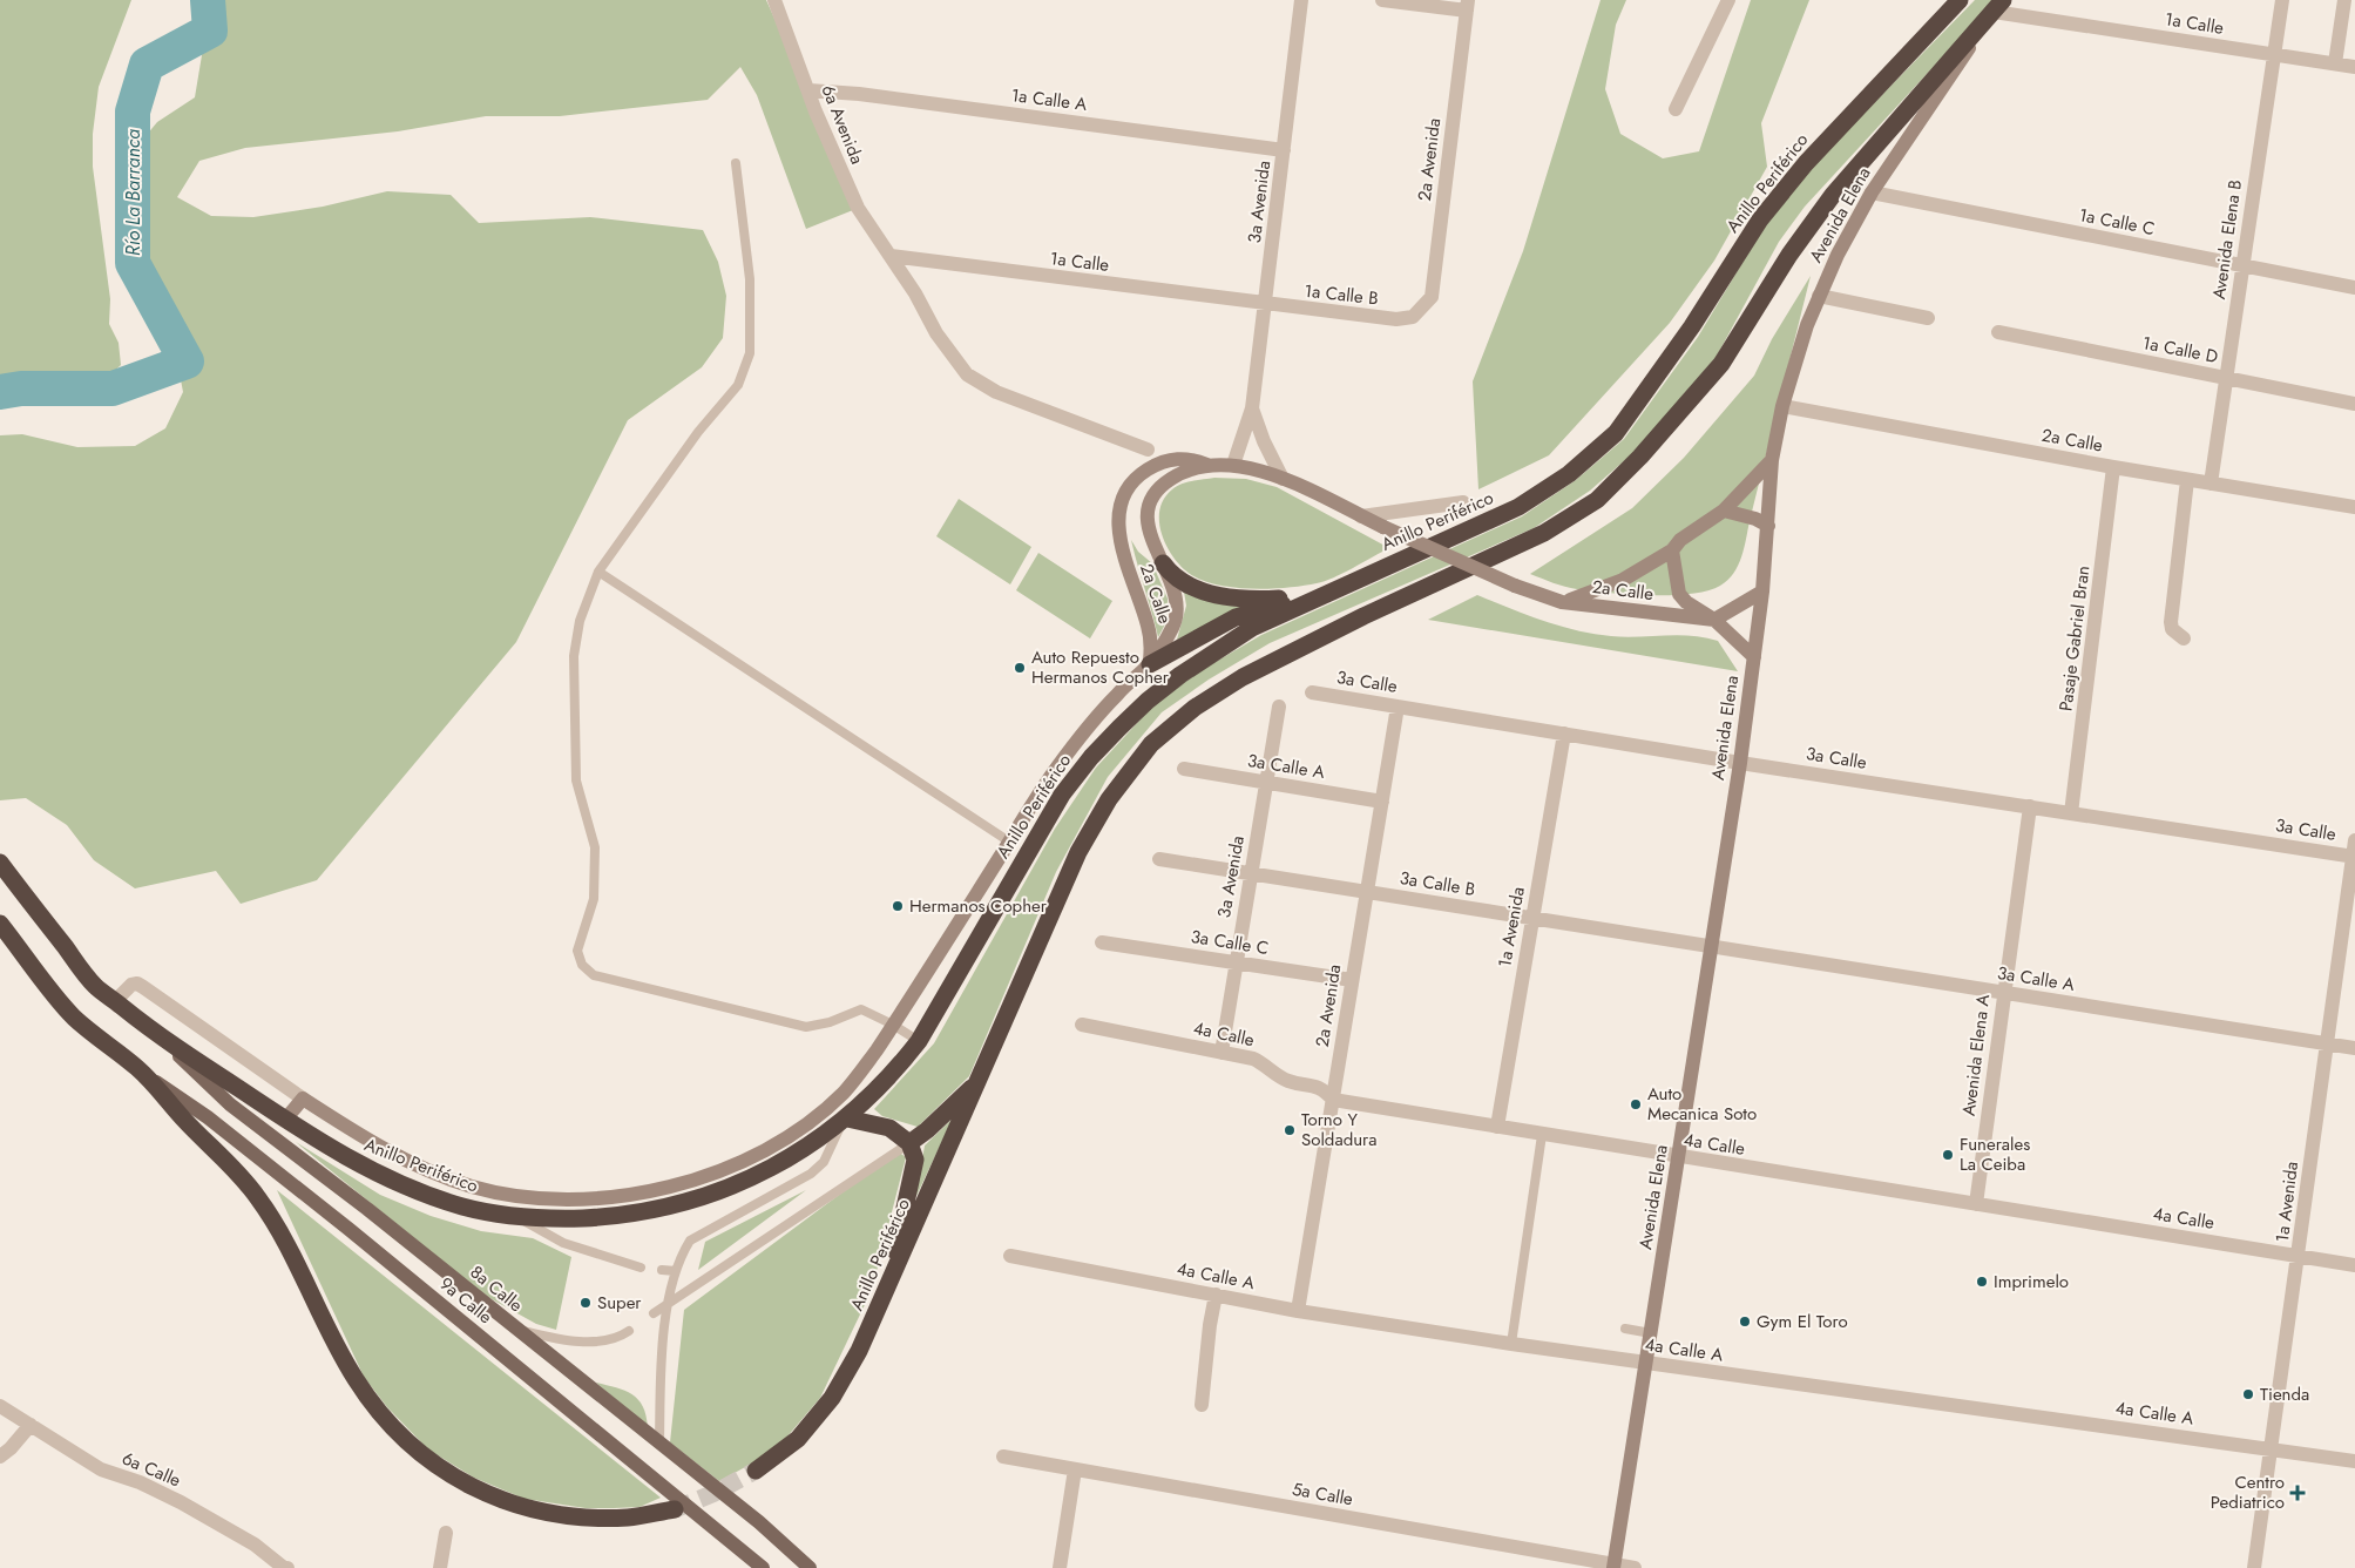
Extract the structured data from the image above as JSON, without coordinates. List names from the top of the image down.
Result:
{
  "streets": {
    "highway": ["Anillo Periférico"],
    "main road": ["8a Calle", "9a Calle"],
    "street": [
      "1a Calle",
      "1a Calle A",
      "6a Avenida",
      "2a Avenida",
      "3a Avenida",
      "Avenida Elena",
      "1a Calle C",
      "Avenida Elena B",
      "1a Calle B",
      "1a Calle D",
      "2a Calle",
      "Pasaje Gabriel Bran",
      "3a Calle",
      "3a Calle A",
      "3a Calle B",
      "1a Avenida",
      "3a Calle C",
      "4a Calle",
      "Avenida Elena A",
      "4a Calle A",
      "6a Calle",
      "5a Calle"
    ]
  },
  "crossings": [
    ["1a Calle", "6a Avenida"],
    ["1a Calle", "Anillo Periférico"],
    ["1a Calle", "3a Avenida"],
    ["1a Calle", "Avenida Elena"],
    ["1a Calle", "Avenida Elena B"],
    ["1a Calle", "1a Calle B"],
    ["1a Calle A", "6a Avenida"],
    ["1a Calle A", "3a Avenida"],
    ["2a Avenida", "1a Calle B"],
    ["2a Avenida", "3a Calle"],
    ["2a Avenida", "3a Calle A"],
    ["2a Avenida", "3a Calle B"],
    ["2a Avenida", "3a Calle C"],
    ["2a Avenida", "4a Calle"],
    ["2a Avenida", "4a Calle A"],
    ["Anillo Periférico", "Avenida Elena"],
    ["Anillo Periférico", "2a Calle"],
    ["Anillo Periférico", "8a Calle"],
    ["3a Avenida", "1a Calle B"],
    ["3a Avenida", "2a Calle"],
    ["3a Avenida", "3a Calle A"],
    ["3a Avenida", "3a Calle B"],
    ["3a Avenida", "3a Calle C"],
    ["3a Avenida", "4a Calle"],
    ["Avenida Elena", "1a Calle C"],
    ["Avenida Elena", "2a Calle"],
    ["Avenida Elena", "3a Calle"],
    ["Avenida Elena", "3a Calle A"],
    ["Avenida Elena", "3a Calle B"],
    ["Avenida Elena", "4a Calle"],
    ["Avenida Elena", "4a Calle A"],
    ["Avenida Elena", "5a Calle"],
    ["1a Calle C", "Avenida Elena B"],
    ["Avenida Elena B", "1a Calle D"],
    ["Avenida Elena B", "2a Calle"],
    ["2a Calle", "Pasaje Gabriel Bran"],
    ["Pasaje Gabriel Bran", "3a Calle"],
    ["3a Calle", "1a Avenida"],
    ["3a Calle", "Avenida Elena A"],
    ["3a Calle A", "3a Calle B"],
    ["3a Calle A", "1a Avenida"],
    ["3a Calle A", "Avenida Elena A"],
    ["3a Calle B", "1a Avenida"],
    ["1a Avenida", "4a Calle"],
    ["1a Avenida", "4a Calle A"],
    ["4a Calle", "Avenida Elena A"]
  ],
  "water": ["Río La Barranca"],
  "places": {
    "other": [
      "Auto Repuesto Hermanos Copher",
      "Hermanos Copher",
      "Auto Mecanica Soto",
      "Torno Y Soldadura",
      "Funerales La Ceiba",
      "Imprimelo",
      "Super",
      "Gym El Toro",
      "Tienda"
    ],
    "health": ["Centro Pediatrico"]
  }
}
